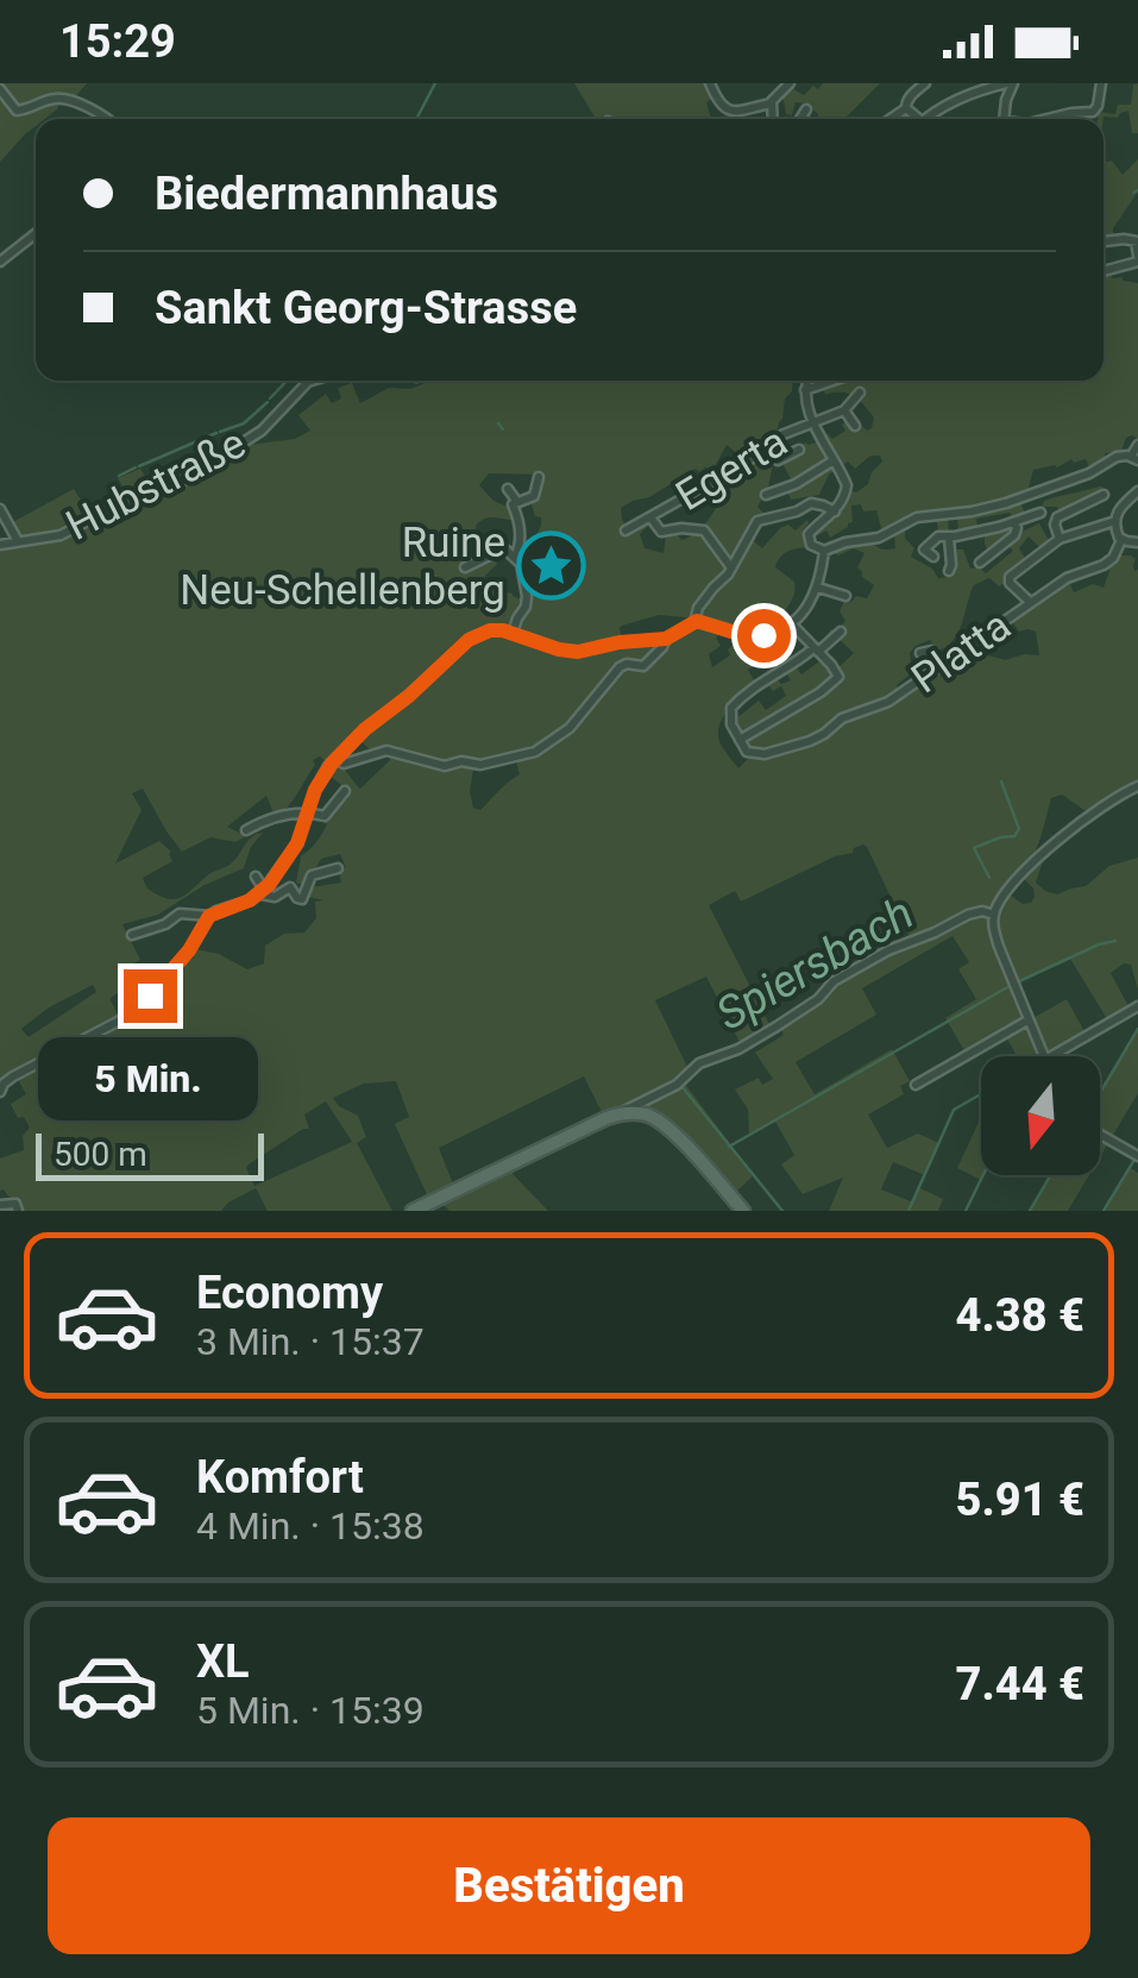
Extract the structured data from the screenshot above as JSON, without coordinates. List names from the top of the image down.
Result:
{
  "streets": {
    "street": ["Egerta", "Hubstraße", "Platta"]
  },
  "water": ["Spiersbach"],
  "places": {
    "place": ["Ruine Neu-Schellenberg"]
  },
  "scale_bar": "500 m",
  "north": "bottom",
  "page": {
    "status": "15:29",
    "banner": ["Biedermannhaus", "Sankt Georg-Strasse"],
    "bubble": "5 Min.",
    "scale": "500 m",
    "list": [
      {
        "name": "Economy",
        "note": "3 Min. · 15:37",
        "value": "4.38 €"
      },
      {
        "name": "Komfort",
        "note": "4 Min. · 15:38",
        "value": "5.91 €"
      },
      {
        "name": "XL",
        "note": "5 Min. · 15:39",
        "value": "7.44 €"
      }
    ],
    "buttons": "Bestätigen"
  }
}
